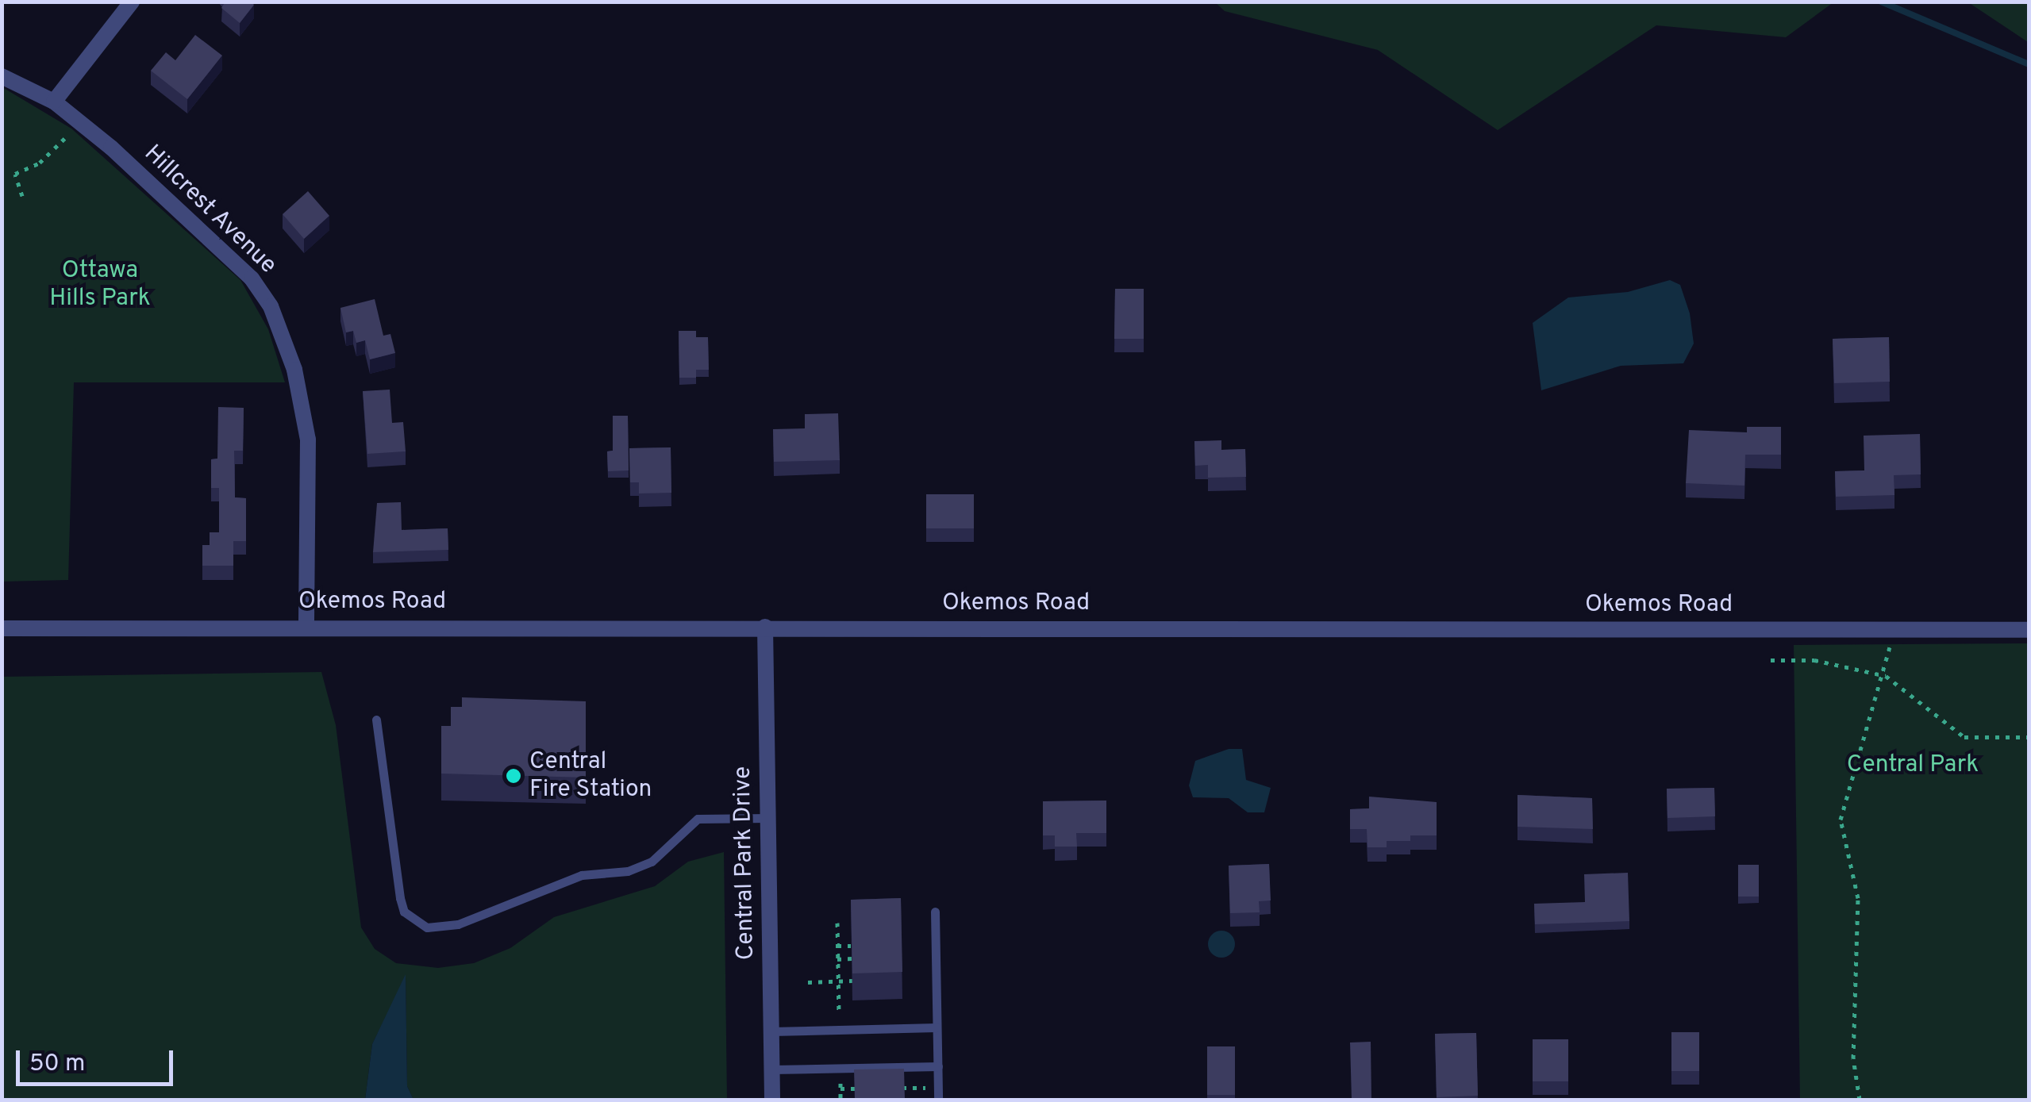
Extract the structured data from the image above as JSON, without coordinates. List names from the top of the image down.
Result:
{
  "streets": {
    "street": ["Hillcrest Avenue", "Okemos Road", "Central Park Drive"]
  },
  "crossings": [
    ["Hillcrest Avenue", "Okemos Road"],
    ["Okemos Road", "Central Park Drive"]
  ],
  "parks": ["Ottawa Hills Park", "Central Park"],
  "places": ["Central Fire Station"],
  "scale_bar": "50 m"
}
